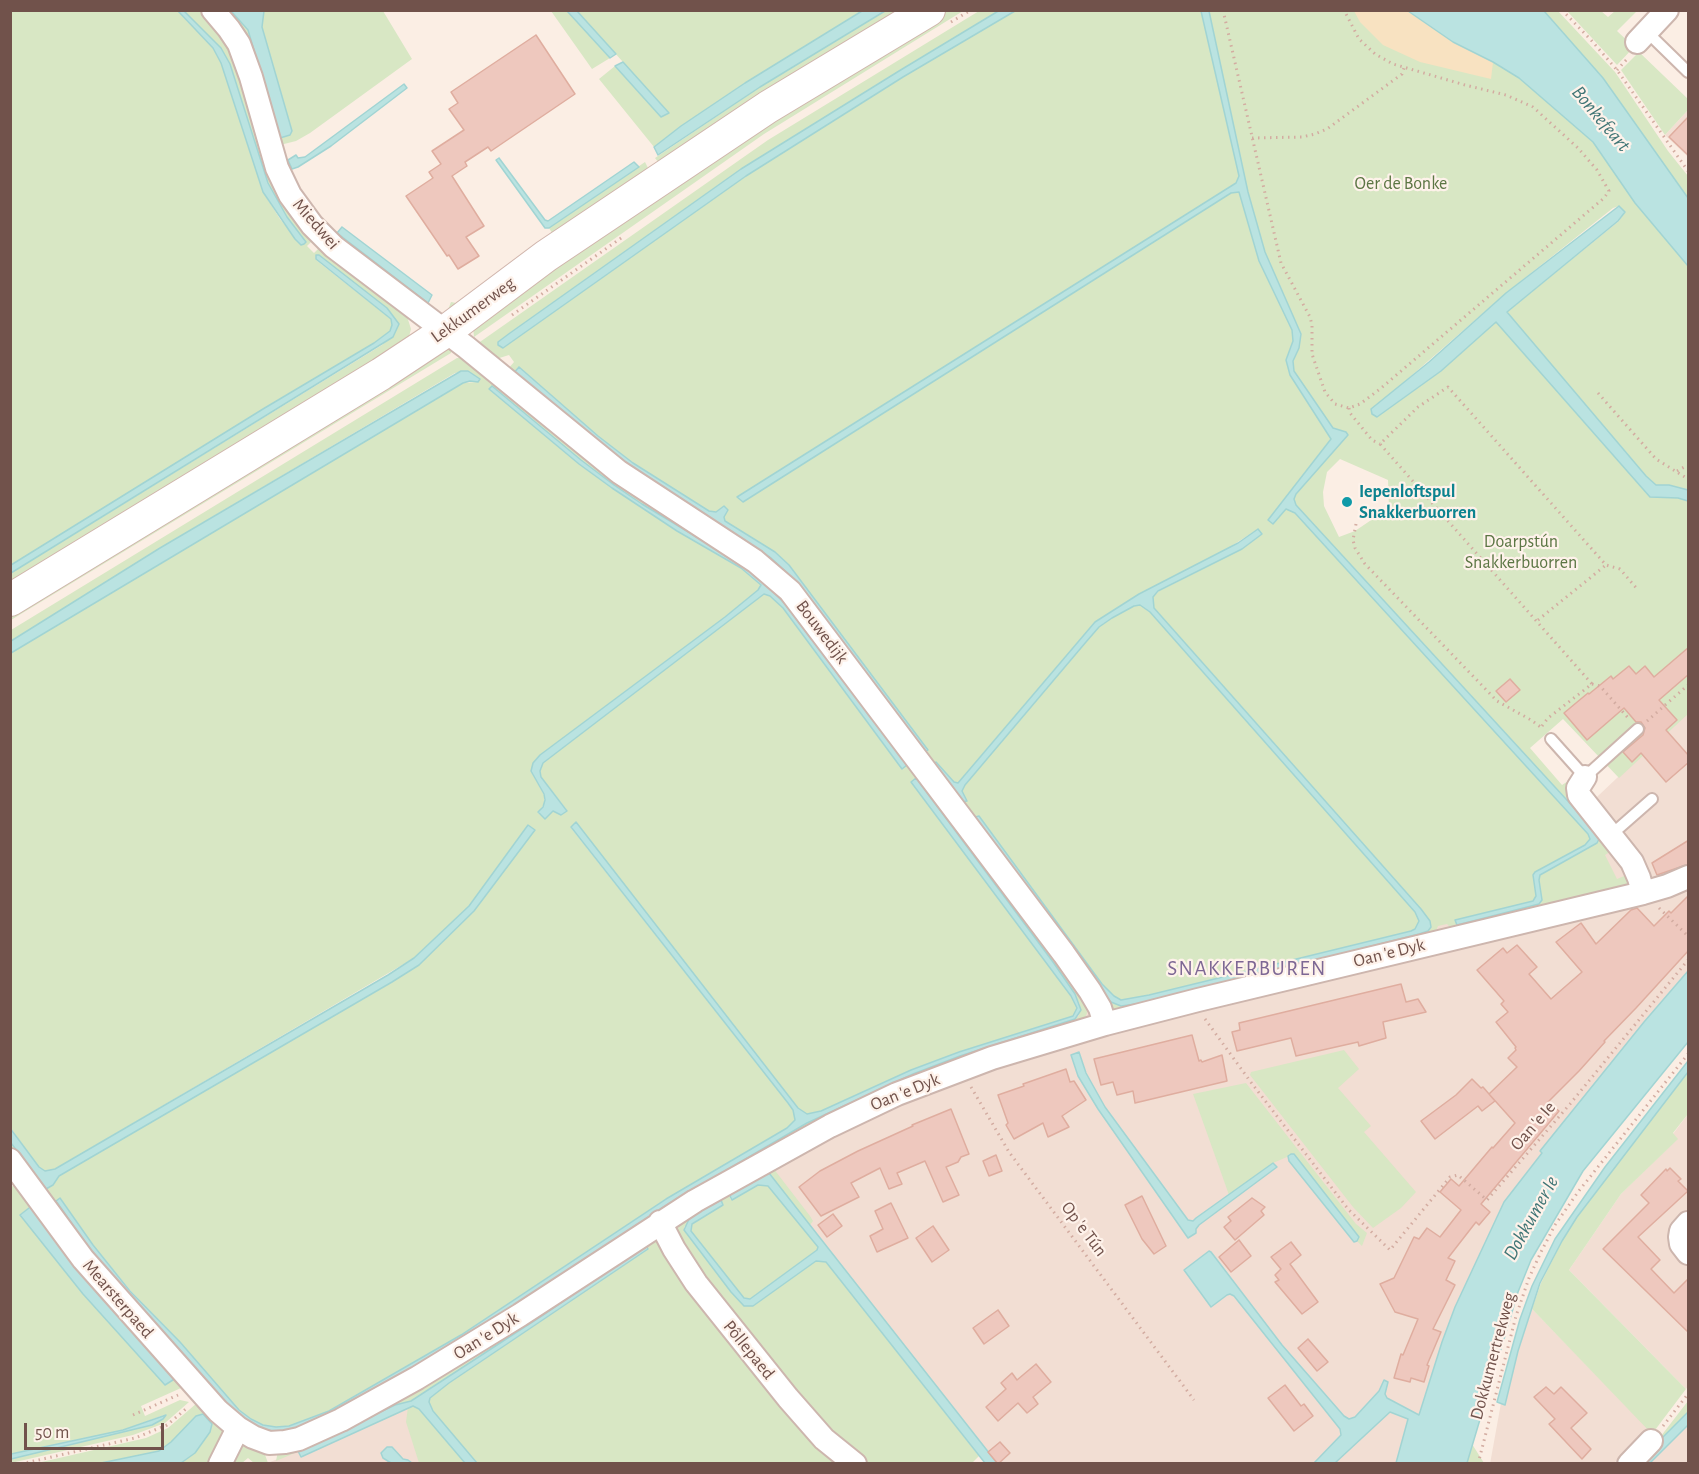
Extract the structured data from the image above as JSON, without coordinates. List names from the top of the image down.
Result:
{
  "streets": {
    "main road": ["Lekkumerweg"],
    "street": [
      "Miedwei",
      "Bouwedijk",
      "Oan 'e Dyk",
      "Mearsterpaed",
      "Pôllepaed"
    ],
    "path": ["Oan 'e Ie", "Op 'e Tún", "Dokkumertrekweg"]
  },
  "crossings": [
    ["Miedwei", "Lekkumerweg"],
    ["Miedwei", "Bouwedijk"],
    ["Lekkumerweg", "Bouwedijk"],
    ["Bouwedijk", "Oan 'e Dyk"],
    ["Oan 'e Dyk", "Oan 'e Ie"],
    ["Oan 'e Dyk", "Op 'e Tún"],
    ["Oan 'e Dyk", "Mearsterpaed"],
    ["Oan 'e Dyk", "Pôllepaed"]
  ],
  "districts": ["SNAKKERBUREN"],
  "water": ["Bonkefeart", "Dokkumer Ie"],
  "parks": ["Oer de Bonke", "Doarpstún Snakkerbuorren"],
  "places": ["Iepenloftspul Snakkerbuorren"],
  "scale_bar": "50 m"
}
